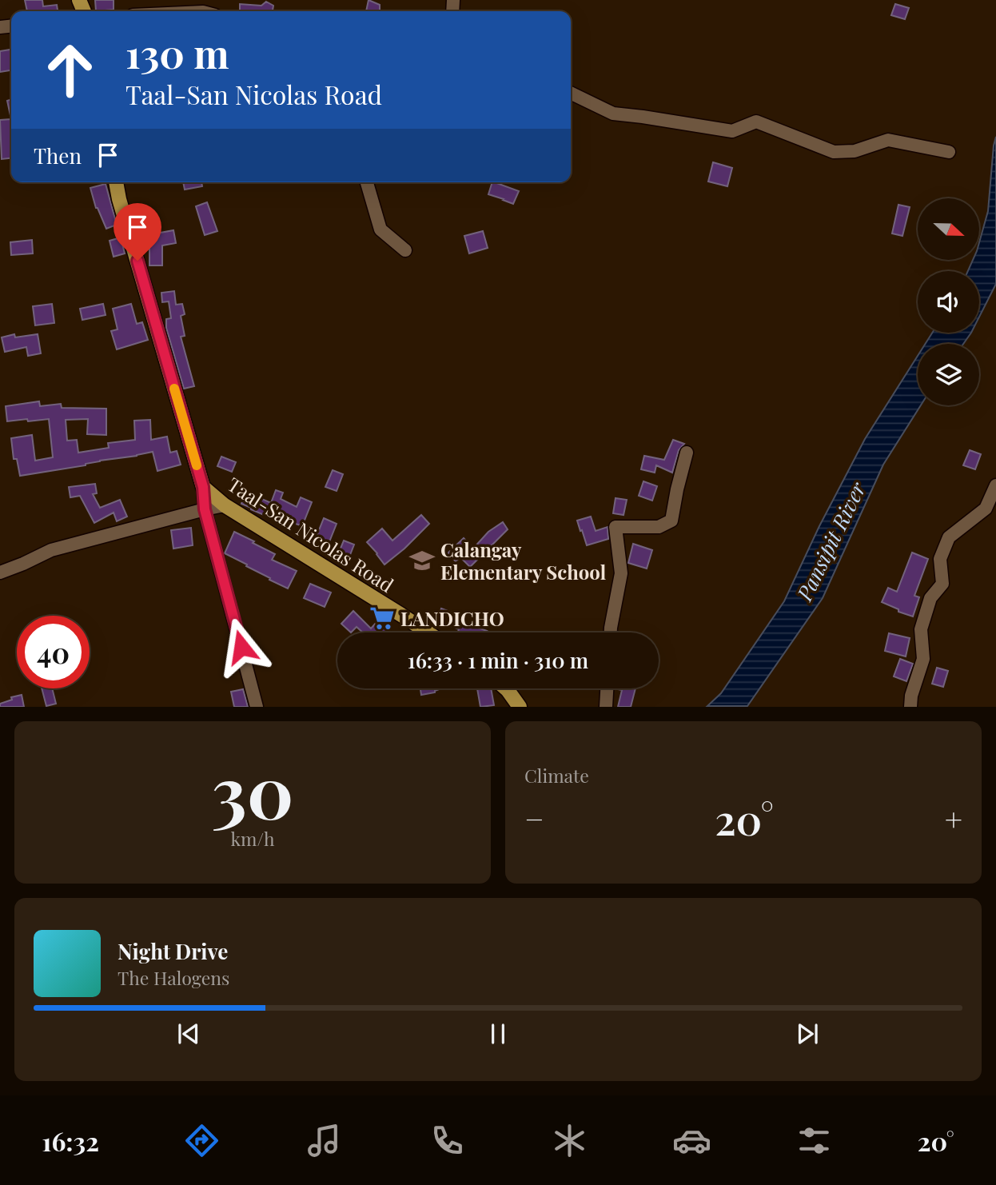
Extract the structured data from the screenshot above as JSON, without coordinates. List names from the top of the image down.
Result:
{
  "streets": {
    "main road": ["Taal-San Nicolas Road"]
  },
  "water": ["Pansipit River"],
  "places": {
    "school or university": ["Calangay Elementary School"],
    "supermarket": ["LANDICHO"]
  },
  "north": "right",
  "page": {
    "turn": ["130 m", "Taal-San Nicolas Road"],
    "then": "Then",
    "limit": "40",
    "trip": "16:33 · 1 min · 310 m",
    "tile": [
      ["30", "km/h"],
      "Climate"
    ],
    "heat": ["−", "20°", "+"],
    "song": ["Night Drive", "The Halogens"],
    "tabs": ["16:32", "20°"]
  }
}
